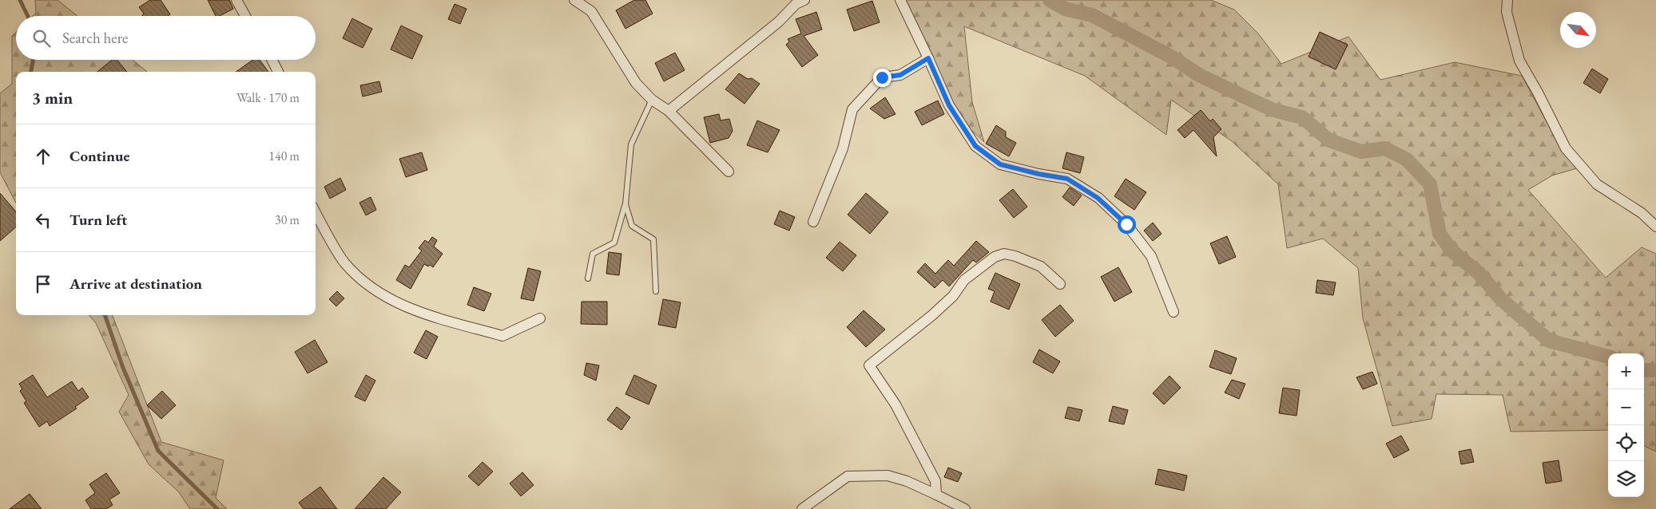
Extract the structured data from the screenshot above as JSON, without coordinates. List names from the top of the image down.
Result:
{
  "north": "bottom right",
  "page": {
    "search": "Search here",
    "heading": ["3 min", "Walk · 170 m"],
    "list": [
      ["Continue", "140 m"],
      ["Turn left", "30 m"],
      "Arrive at destination"
    ],
    "map_buttons": ["+", "−"]
  }
}
